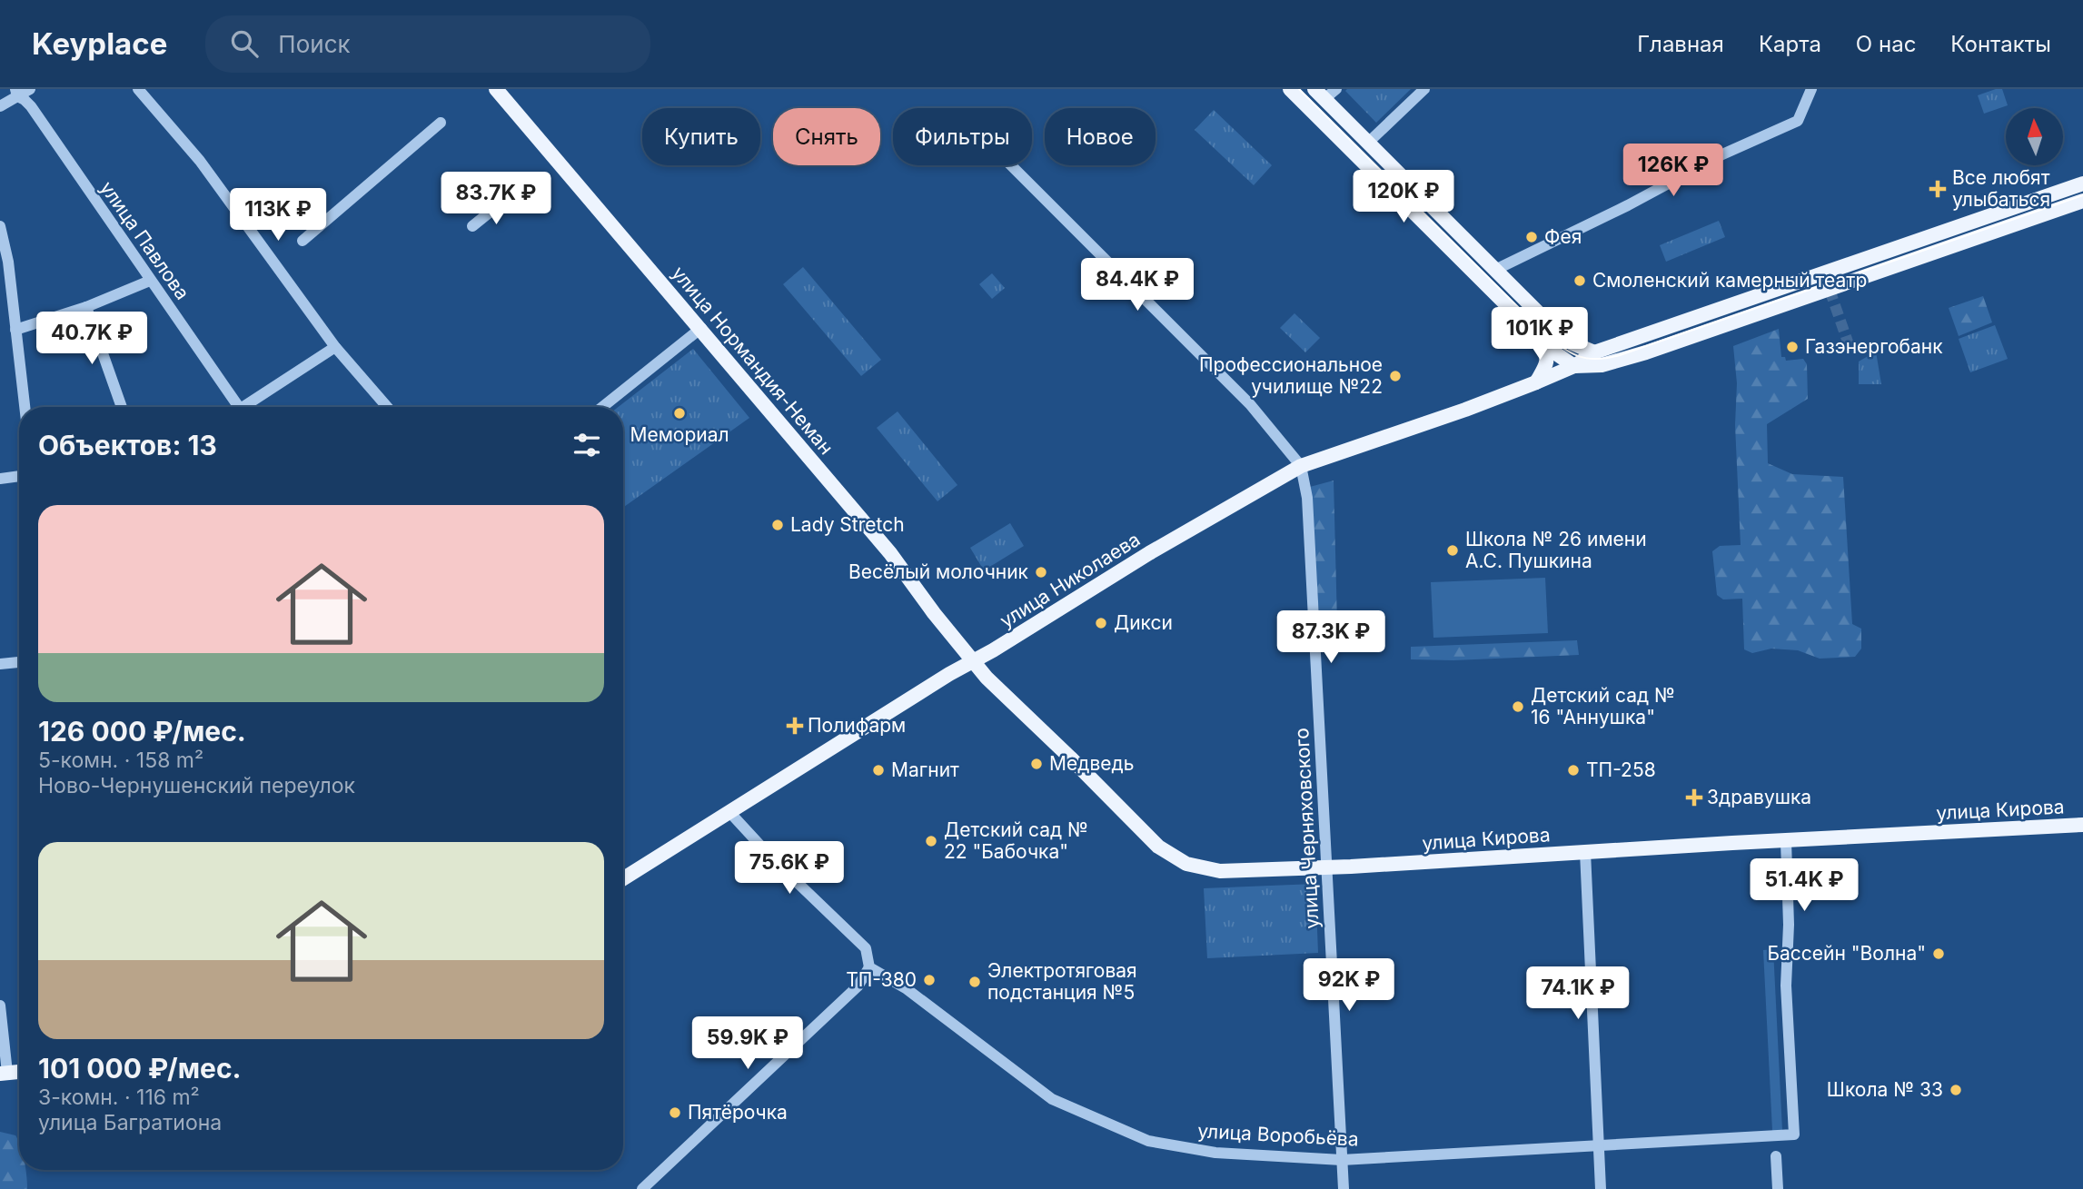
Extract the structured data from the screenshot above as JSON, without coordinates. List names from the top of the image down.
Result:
{
  "streets": {
    "main road": ["улица Нормандия-Неман", "улица Николаева", "улица Кирова"],
    "street": ["улица Павлова", "улица Черняховского", "улица Воробьёва"]
  },
  "crossings": [
    ["улица Нормандия-Неман", "улица Николаева"],
    ["улица Нормандия-Неман", "улица Кирова"],
    ["улица Николаева", "улица Кирова"],
    ["улица Николаева", "улица Черняховского"],
    ["улица Кирова", "улица Черняховского"],
    ["улица Кирова", "улица Воробьёва"],
    ["улица Черняховского", "улица Воробьёва"]
  ],
  "places": {
    "health": ["Все любят улыбаться", "Полифарм", "Здравушка"],
    "other": [
      "Фея",
      "Смоленский камерный театр",
      "Газэнергобанк",
      "Профессиональное училище №22",
      "Мемориал",
      "Lady Stretch",
      "Школа № 26 имени А.С. Пушкина",
      "Весёлый молочник",
      "Дикси",
      "Детский сад № 16 \"Аннушка\"",
      "Медведь",
      "Магнит",
      "ТП-258",
      "Детский сад № 22 \"Бабочка\"",
      "Бассейн \"Волна\"",
      "ТП-380",
      "Электротяговая подстанция №5",
      "Школа № 33",
      "Пятёрочка"
    ]
  },
  "north": "top",
  "page": {
    "header": "Keyplace",
    "search": "Поиск",
    "nav": [
      "Главная",
      "Карта",
      "О нас",
      "Контакты"
    ],
    "chip": [
      "Купить",
      "Снять",
      "Фильтры",
      "Новое"
    ],
    "price": [
      "126K ₽",
      "120K ₽",
      "83.7K ₽",
      "113K ₽",
      "84.4K ₽",
      "101K ₽",
      "40.7K ₽",
      "87.3K ₽",
      "75.6K ₽",
      "51.4K ₽",
      "92K ₽",
      "74.1K ₽",
      "59.9K ₽"
    ],
    "heading": "Объектов: 13",
    "list": [
      {
        "name": "126 000 ₽/мес.",
        "note": "5-комн. · 158 m² · Ново-Чернушенский переулок"
      },
      {
        "name": "101 000 ₽/мес.",
        "note": "3-комн. · 116 m² · улица Багратиона"
      }
    ]
  }
}
